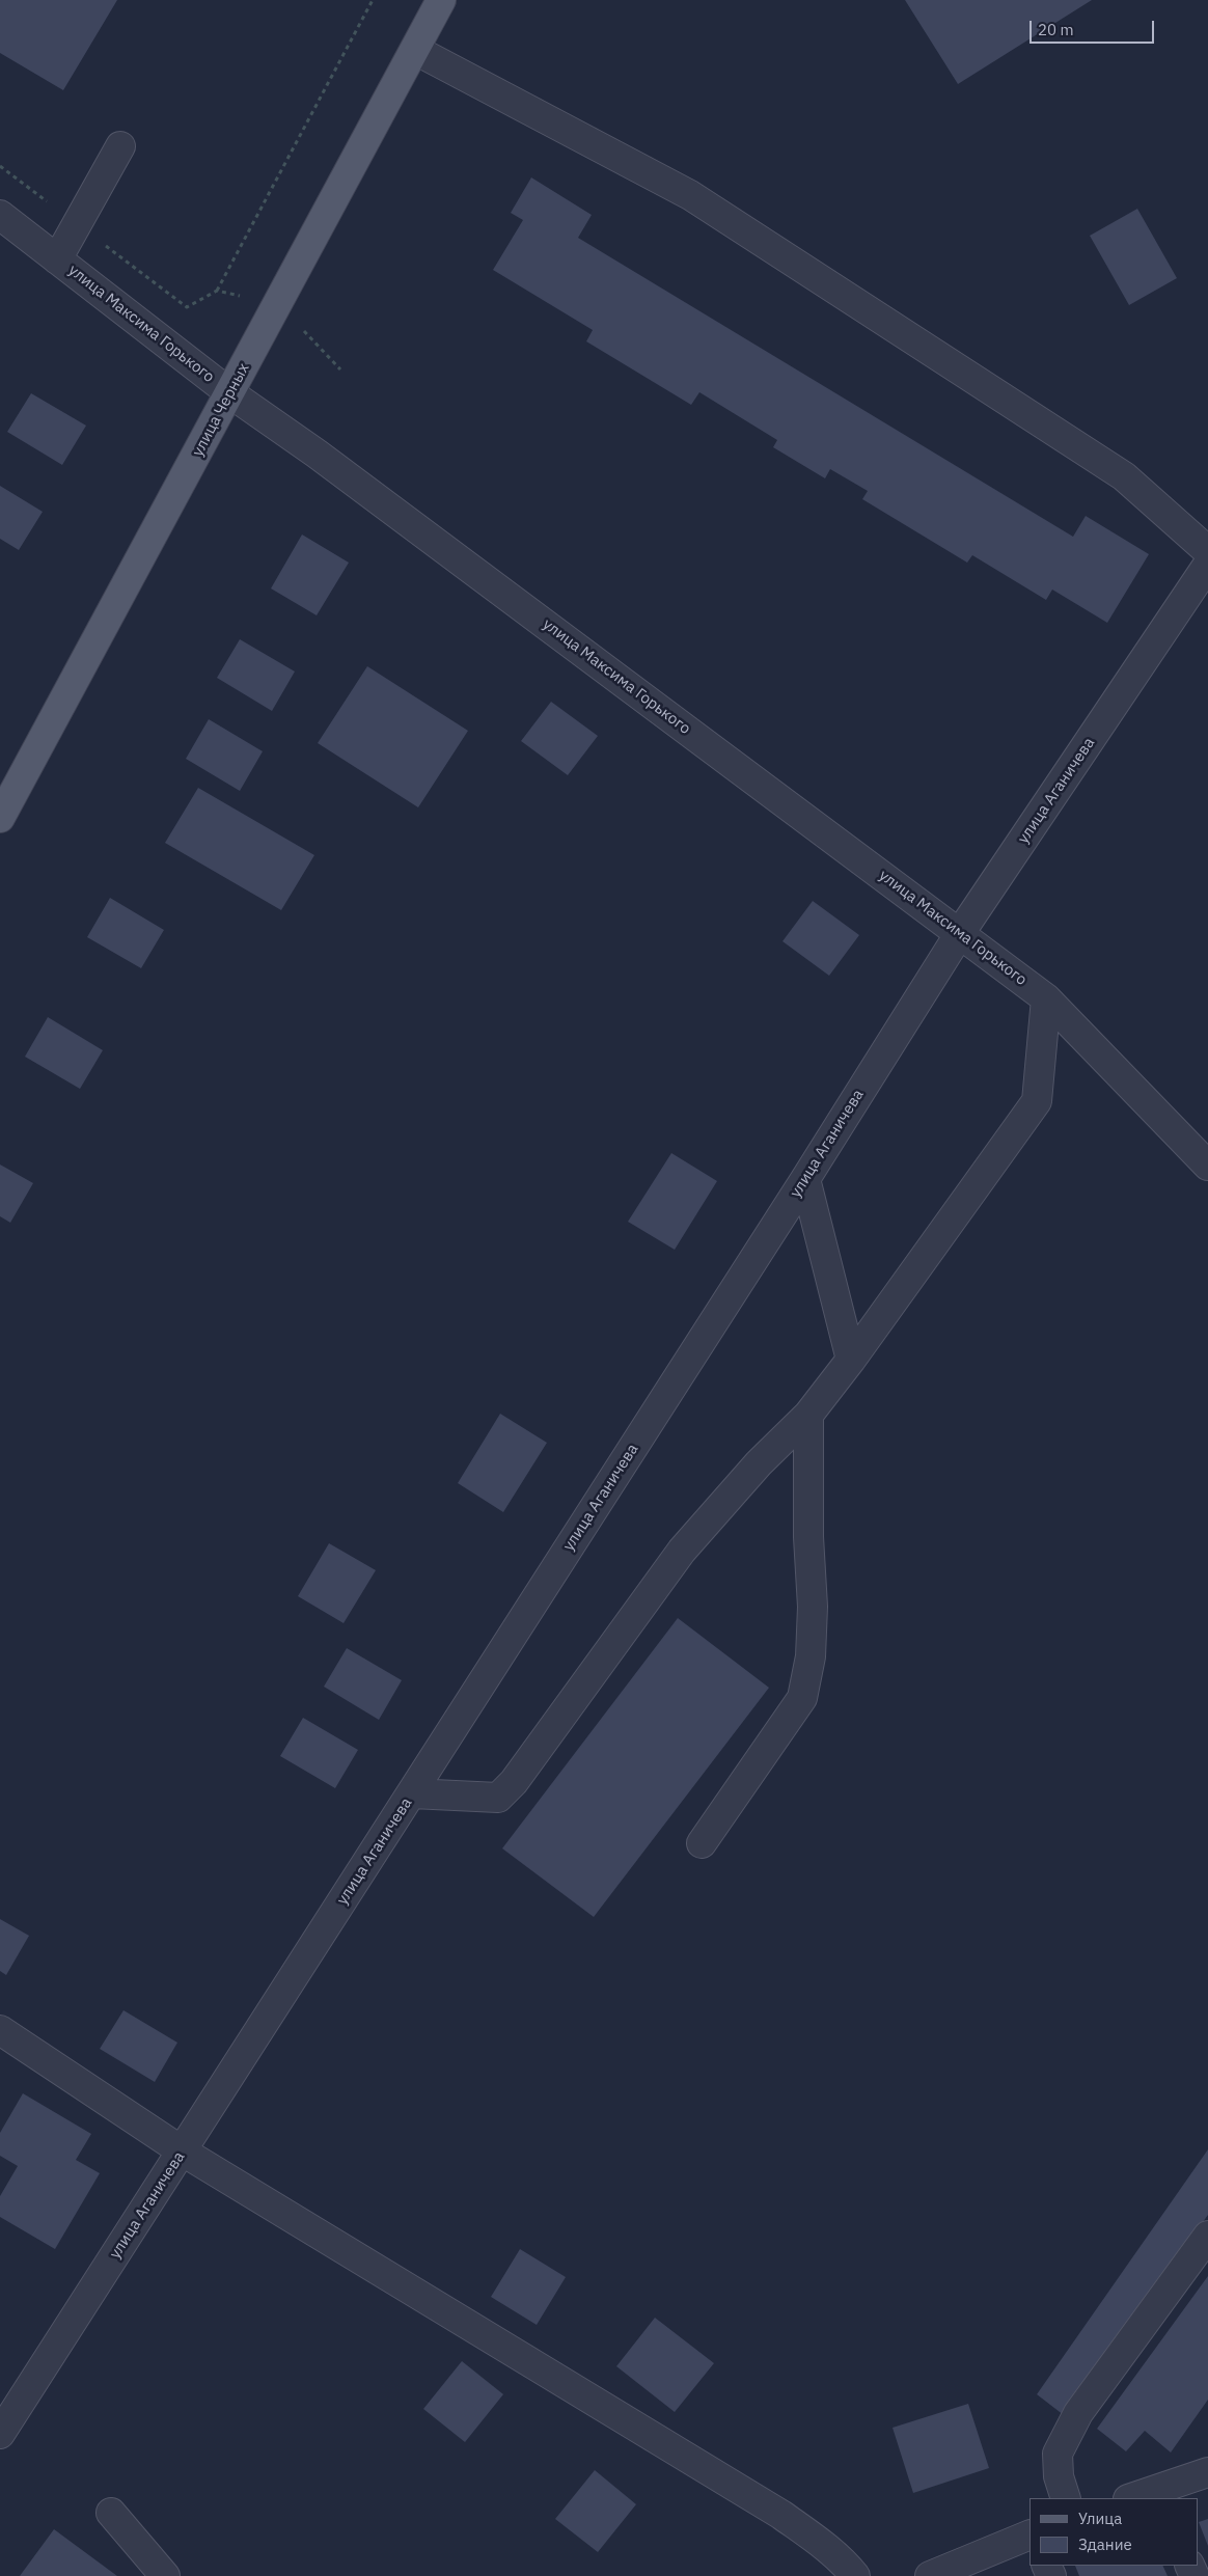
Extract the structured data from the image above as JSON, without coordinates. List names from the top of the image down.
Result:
{
  "streets": {
    "main road": ["улица Черных"],
    "street": ["улица Максима Горького", "улица Аганичева"]
  },
  "crossings": [
    ["улица Максима Горького", "улица Черных"],
    ["улица Максима Горького", "улица Аганичева"]
  ],
  "legend": ["Улица", "Здание"],
  "scale_bar": "20 m"
}
